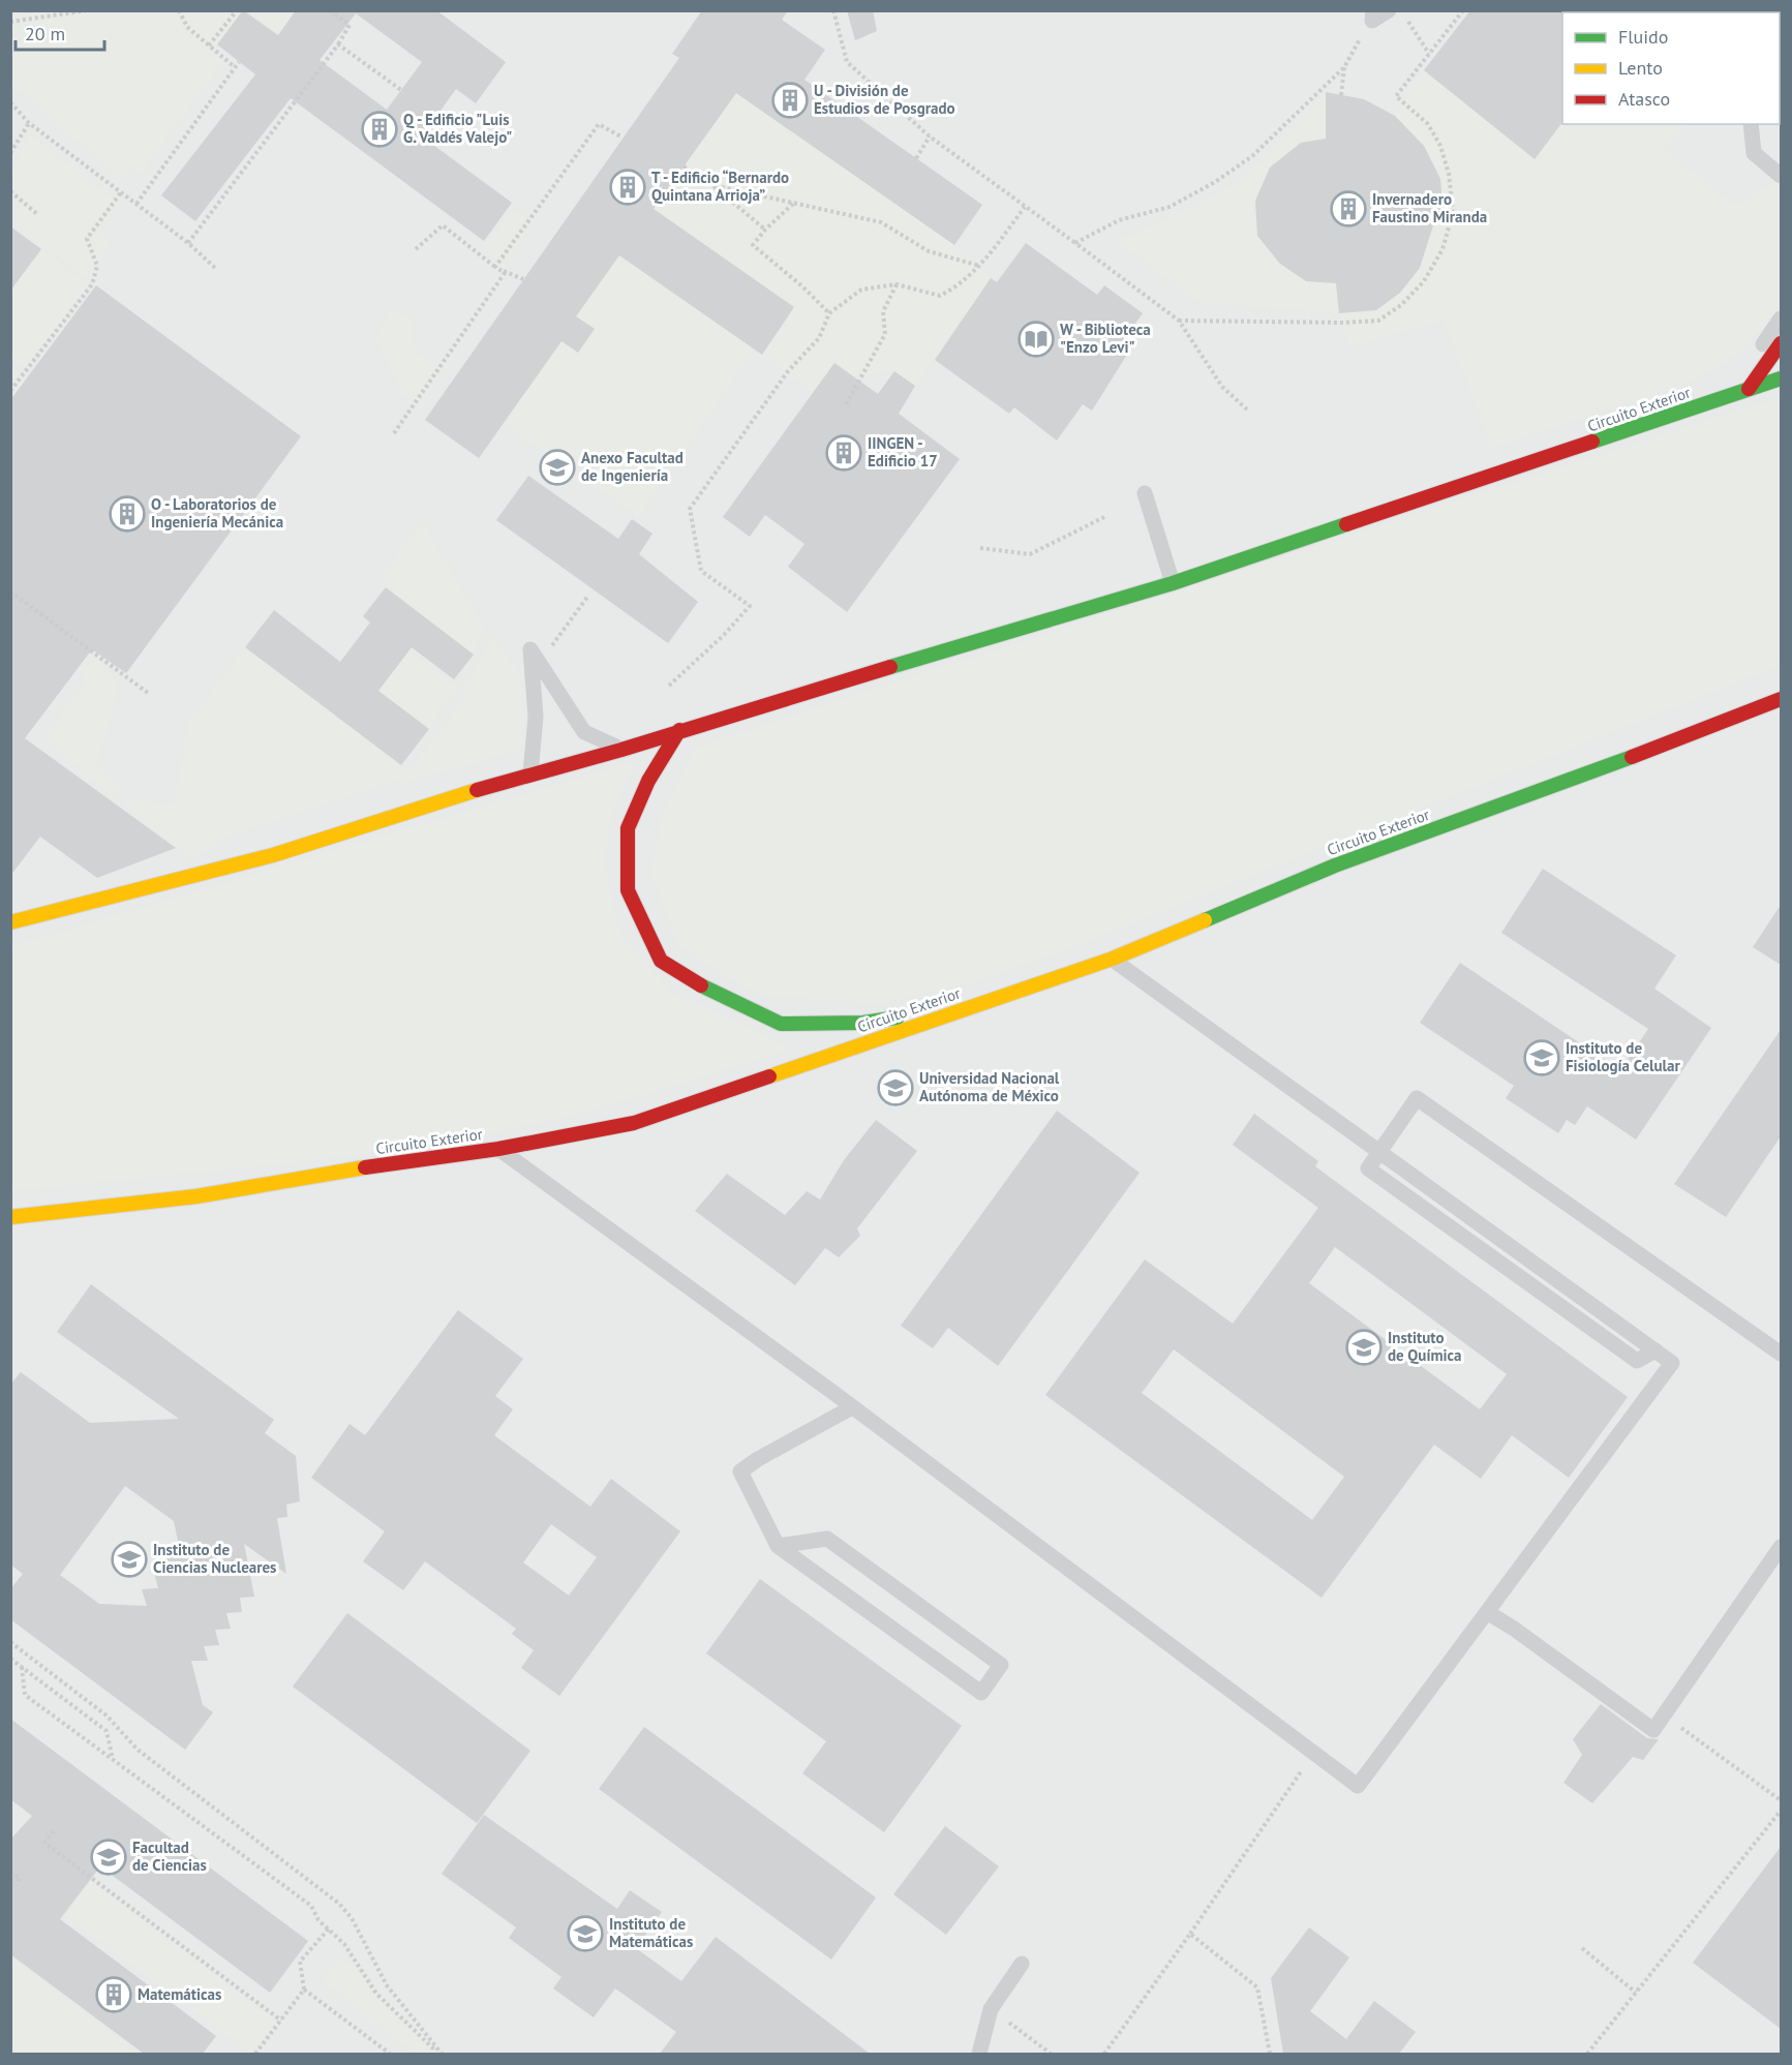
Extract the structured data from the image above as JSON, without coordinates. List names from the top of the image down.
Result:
{
  "streets": {
    "street": ["Circuito Exterior"]
  },
  "places": {
    "building": [
      "U - División de Estudios de Posgrado",
      "Q - Edificio \"Luis G. Valdés Valejo\"",
      "T - Edificio “Bernardo Quintana Arrioja”",
      "Invernadero Faustino Miranda",
      "IINGEN - Edificio 17",
      "O - Laboratorios de Ingeniería Mecánica",
      "Matemáticas"
    ],
    "library": ["W - Biblioteca \"Enzo Levi\""],
    "school or university": [
      "Anexo Facultad de Ingeniería",
      "Instituto de Fisiología Celular",
      "Universidad Nacional Autónoma de México",
      "Instituto de Química",
      "Instituto de Ciencias Nucleares",
      "Facultad de Ciencias",
      "Instituto de Matemáticas"
    ]
  },
  "legend": ["Fluido", "Lento", "Atasco"],
  "scale_bar": "20 m"
}
